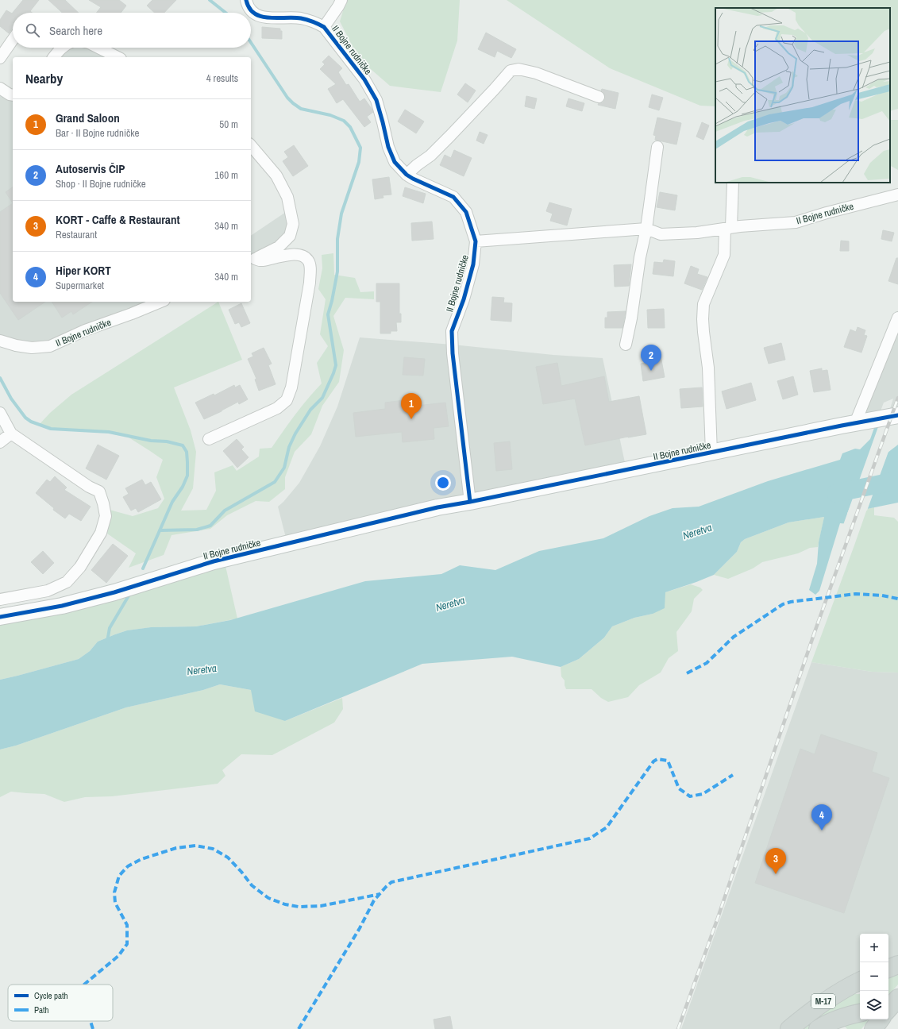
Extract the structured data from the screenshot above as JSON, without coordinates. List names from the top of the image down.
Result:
{
  "streets": {
    "main road": ["M-17"],
    "street": ["II Bojne rudničke"]
  },
  "water": ["Neretva"],
  "legend": ["Cycle path", "Path"],
  "page": {
    "search": "Search here",
    "heading": ["Nearby", "4 results"],
    "list": [
      {
        "mark": "1",
        "name": "Grand Saloon",
        "note": "Bar · II Bojne rudničke",
        "value": "50 m"
      },
      {
        "mark": "2",
        "name": "Autoservis ČIP",
        "note": "Shop · II Bojne rudničke",
        "value": "160 m"
      },
      {
        "mark": "3",
        "name": "KORT - Caffe & Restaurant",
        "note": "Restaurant",
        "value": "340 m"
      },
      {
        "mark": "4",
        "name": "Hiper KORT",
        "note": "Supermarket",
        "value": "340 m"
      }
    ],
    "pins": [
      "2",
      "1",
      "4",
      "3"
    ],
    "map_buttons": ["+", "−"]
  }
}
